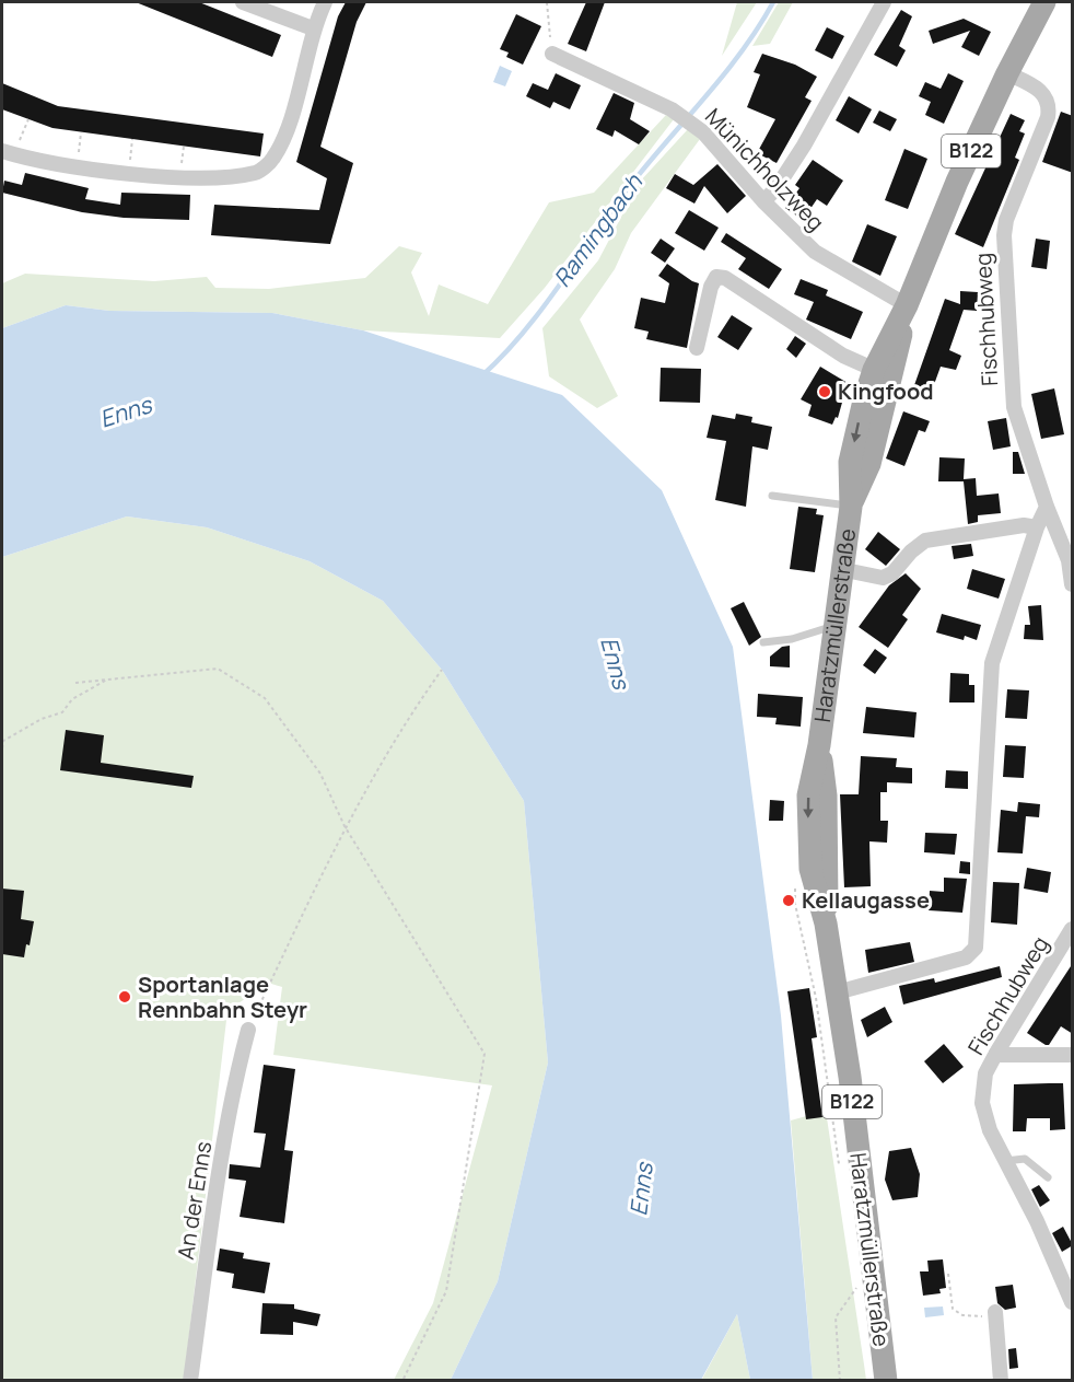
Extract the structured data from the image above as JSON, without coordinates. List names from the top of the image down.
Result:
{
  "streets": {
    "main road": ["B122", "Haratzmüllerstraße"],
    "street": ["Münichholzweg", "Fischhubweg", "An der Enns"]
  },
  "crossings": [
    ["Münichholzweg", "Haratzmüllerstraße"],
    ["Fischhubweg", "Haratzmüllerstraße"]
  ],
  "water": ["Ramingbach", "Enns"],
  "places": ["Kingfood", "Kellaugasse", "Sportanlage Rennbahn Steyr"]
}
